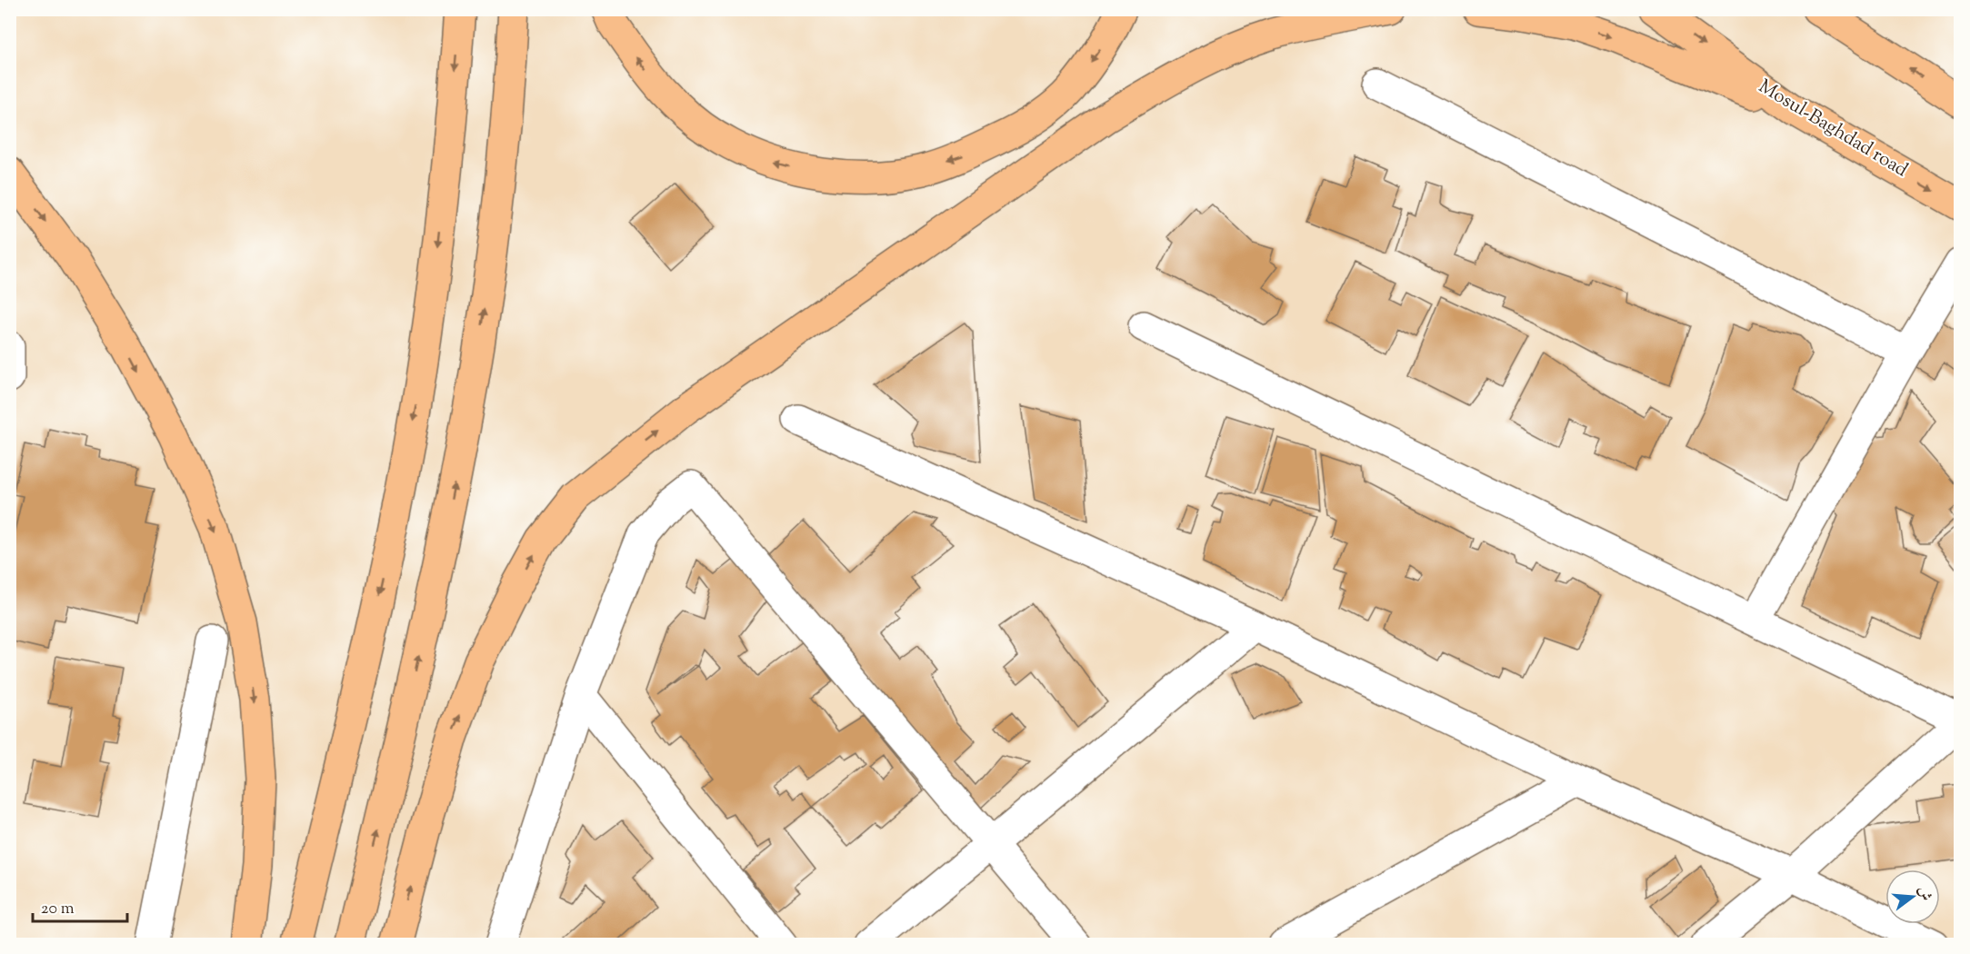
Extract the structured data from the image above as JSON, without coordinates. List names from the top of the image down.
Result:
{
  "streets": {
    "highway": ["Mosul-Baghdad road"]
  },
  "scale_bar": "20 m",
  "north": "right"
}
